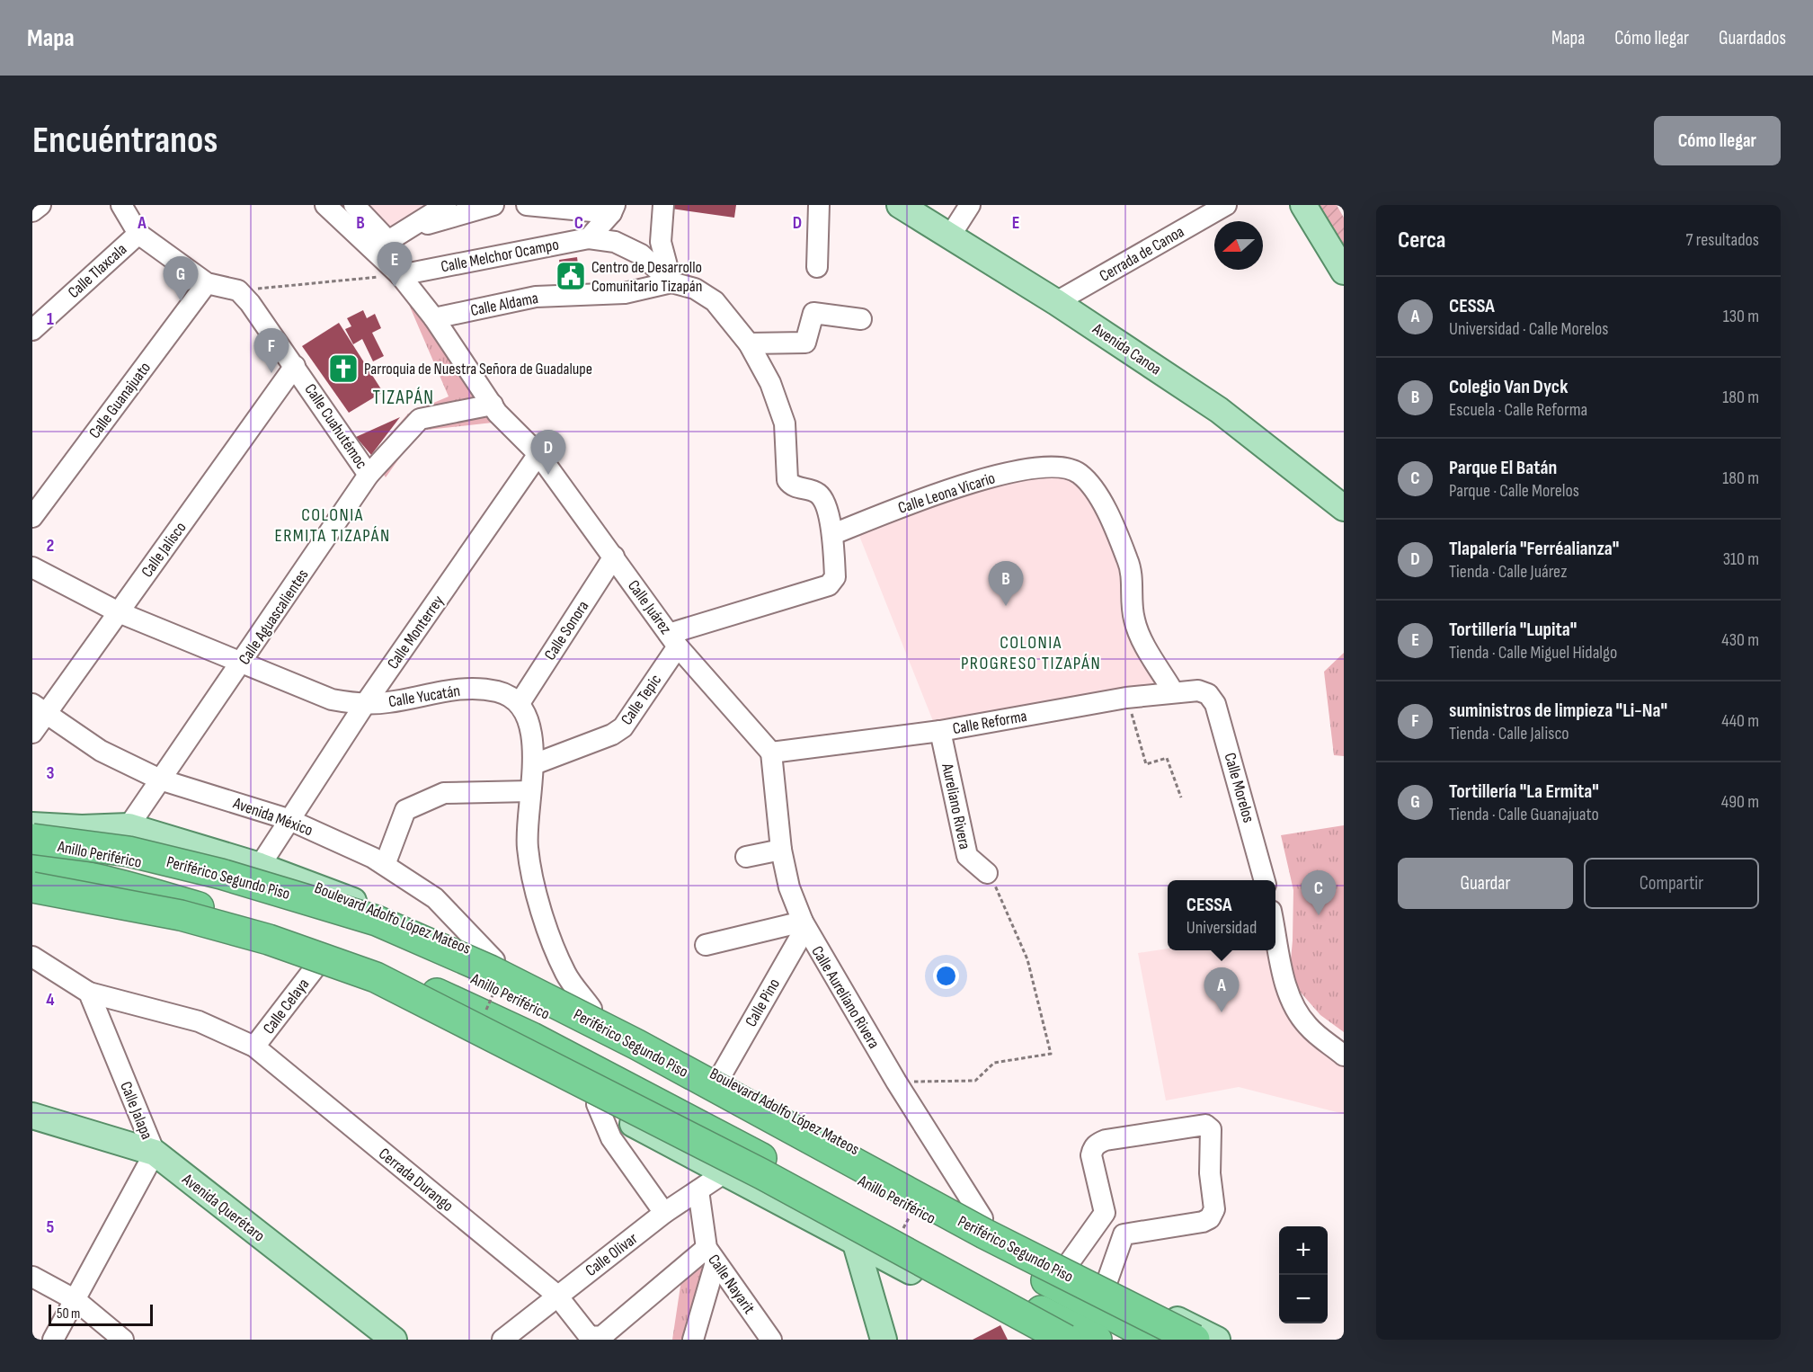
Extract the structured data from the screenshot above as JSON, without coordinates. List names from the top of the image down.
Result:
{
  "streets": {
    "highway": ["Anillo Periférico", "Periférico Segundo Piso"],
    "main road": ["Avenida Canoa", "Boulevard Adolfo López Mateos", "Avenida Querétaro"],
    "street": [
      "Cerrada de Canoa",
      "Calle Melchor Ocampo",
      "Calle Tlaxcala",
      "Calle Aldama",
      "Calle Guanajuato",
      "Calle Cuahutémoc",
      "Calle Leona Vicario",
      "Calle Jalisco",
      "Calle Juárez",
      "Calle Aguascalientes",
      "Calle Sonora",
      "Calle Monterrey",
      "Calle Yucatán",
      "Calle Tepic",
      "Calle Reforma",
      "Calle Morelos",
      "Aureliano Rivera",
      "Avenida México",
      "Calle Aureliano Rivera",
      "Calle Pino",
      "Calle Celaya",
      "Calle Jalapa",
      "Cerrada Durango",
      "Calle Olivar",
      "Calle Nayarit"
    ]
  },
  "crossings": [
    ["Cerrada de Canoa", "Avenida Canoa"],
    ["Calle Melchor Ocampo", "Calle Aldama"],
    ["Calle Melchor Ocampo", "Calle Juárez"],
    ["Calle Aldama", "Calle Juárez"],
    ["Calle Cuahutémoc", "Calle Jalisco"],
    ["Calle Cuahutémoc", "Calle Aguascalientes"],
    ["Calle Leona Vicario", "Calle Reforma"],
    ["Calle Jalisco", "Calle Yucatán"],
    ["Calle Jalisco", "Avenida México"],
    ["Calle Juárez", "Calle Aguascalientes"],
    ["Calle Juárez", "Calle Sonora"],
    ["Calle Juárez", "Calle Monterrey"],
    ["Calle Juárez", "Calle Tepic"],
    ["Calle Juárez", "Calle Reforma"],
    ["Calle Juárez", "Calle Aureliano Rivera"],
    ["Calle Aguascalientes", "Calle Yucatán"],
    ["Calle Aguascalientes", "Avenida México"],
    ["Calle Aguascalientes", "Boulevard Adolfo López Mateos"],
    ["Calle Sonora", "Calle Yucatán"],
    ["Calle Monterrey", "Calle Yucatán"],
    ["Calle Monterrey", "Avenida México"],
    ["Calle Monterrey", "Boulevard Adolfo López Mateos"],
    ["Calle Reforma", "Calle Morelos"],
    ["Calle Reforma", "Aureliano Rivera"],
    ["Calle Reforma", "Calle Aureliano Rivera"],
    ["Avenida México", "Boulevard Adolfo López Mateos"],
    ["Boulevard Adolfo López Mateos", "Calle Aureliano Rivera"],
    ["Boulevard Adolfo López Mateos", "Calle Pino"],
    ["Calle Aureliano Rivera", "Calle Pino"],
    ["Calle Celaya", "Cerrada Durango"],
    ["Calle Jalapa", "Cerrada Durango"],
    ["Calle Jalapa", "Avenida Querétaro"],
    ["Cerrada Durango", "Calle Olivar"],
    ["Cerrada Durango", "Calle Nayarit"],
    ["Calle Olivar", "Calle Nayarit"]
  ],
  "districts": ["TIZAPÁN", "COLONIA ERMITA TIZAPÁN", "COLONIA PROGRESO TIZAPÁN"],
  "places": {
    "public building": ["Centro de Desarrollo Comunitario Tizapán"],
    "church": ["Parroquia de Nuestra Señora de Guadalupe"]
  },
  "scale_bar": "50 m",
  "north": "left",
  "page": {
    "header": "Mapa",
    "nav": ["Mapa", "Cómo llegar", "Guardados"],
    "buttons": [
      "Cómo llegar",
      ["Guardar", "Compartir"]
    ],
    "title": "Encuéntranos",
    "heading": ["Cerca", "7 resultados"],
    "pins": [
      "E",
      "G",
      "F",
      "D",
      "B",
      "C",
      "A"
    ],
    "list": [
      {
        "mark": "A",
        "name": "CESSA",
        "note": "Universidad · Calle Morelos",
        "value": "130 m"
      },
      {
        "mark": "B",
        "name": "Colegio Van Dyck",
        "note": "Escuela · Calle Reforma",
        "value": "180 m"
      },
      {
        "mark": "C",
        "name": "Parque El Batán",
        "note": "Parque · Calle Morelos",
        "value": "180 m"
      },
      {
        "mark": "D",
        "name": "Tlapalería \"Ferréalianza\"",
        "note": "Tienda · Calle Juárez",
        "value": "310 m"
      },
      {
        "mark": "E",
        "name": "Tortillería \"Lupita\"",
        "note": "Tienda · Calle Miguel Hidalgo",
        "value": "430 m"
      },
      {
        "mark": "F",
        "name": "suministros de limpieza \"Li-Na\"",
        "note": "Tienda · Calle Jalisco",
        "value": "440 m"
      },
      {
        "mark": "G",
        "name": "Tortillería \"La Ermita\"",
        "note": "Tienda · Calle Guanajuato",
        "value": "490 m"
      }
    ],
    "popup": ["CESSA", "Universidad"],
    "map_buttons": ["+", "−"],
    "scale": "50 m"
  },
  "grid": {
    "columns": [
      "A",
      "B",
      "C",
      "D",
      "E"
    ],
    "rows": [
      "1",
      "2",
      "3",
      "4",
      "5"
    ]
  }
}
